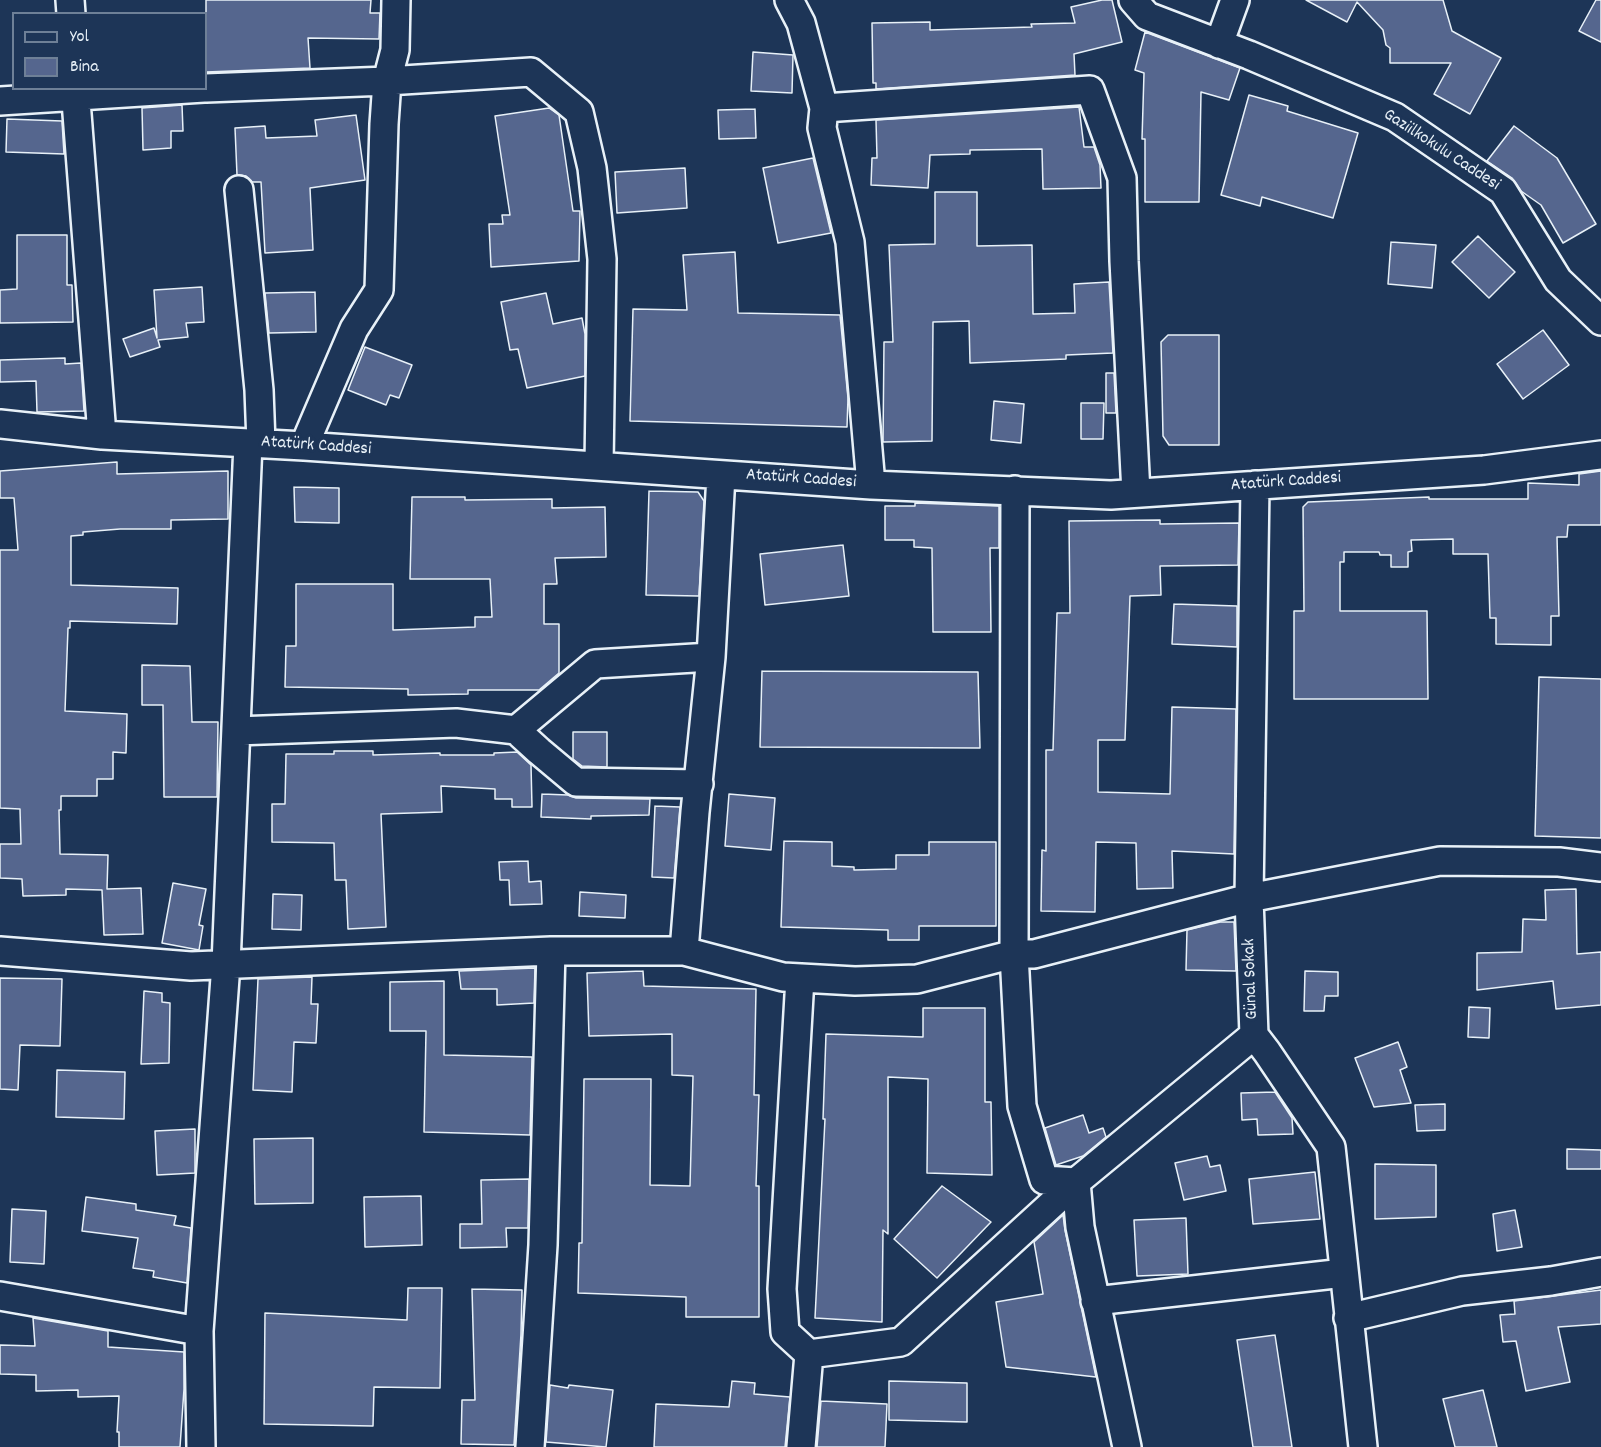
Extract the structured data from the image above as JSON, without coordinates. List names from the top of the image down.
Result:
{
  "streets": {
    "street": ["Gaziilkokulu Caddesi", "Atatürk Caddesi", "Günal Sokak"]
  },
  "crossings": [
    ["Atatürk Caddesi", "Günal Sokak"]
  ],
  "legend": ["Yol", "Bina"]
}
